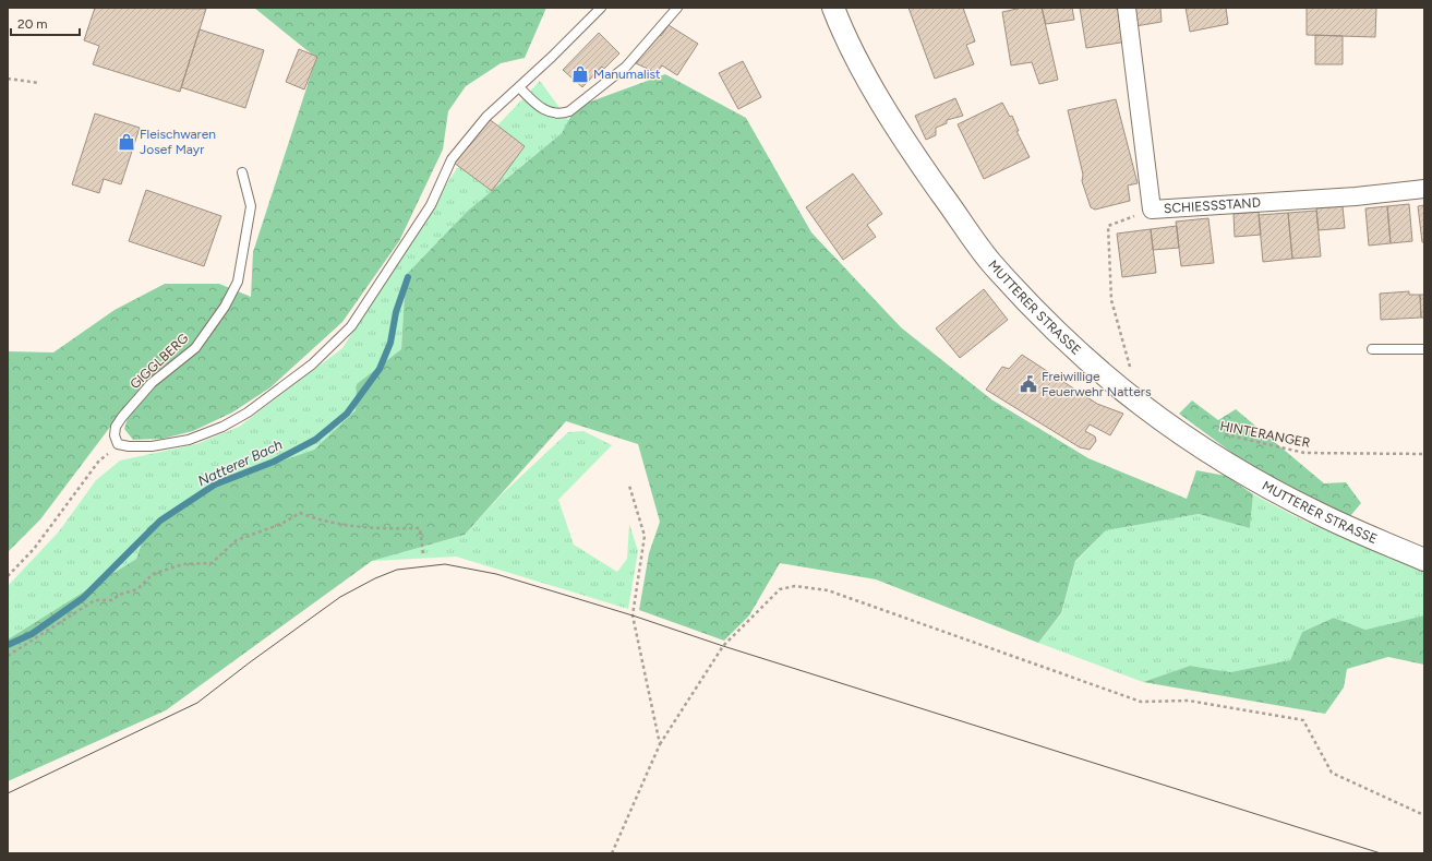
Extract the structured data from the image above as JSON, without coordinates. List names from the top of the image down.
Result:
{
  "streets": {
    "street": ["SCHIESSSTAND", "MUTTERER STRASSE"],
    "lane": ["GIGGLBERG"],
    "path": ["HINTERANGER"]
  },
  "water": ["Natterer Bach"],
  "places": {
    "shop": ["Manumalist", "Fleischwaren Josef Mayr"],
    "public building": ["Freiwillige Feuerwehr Natters"]
  },
  "scale_bar": "20 m"
}
